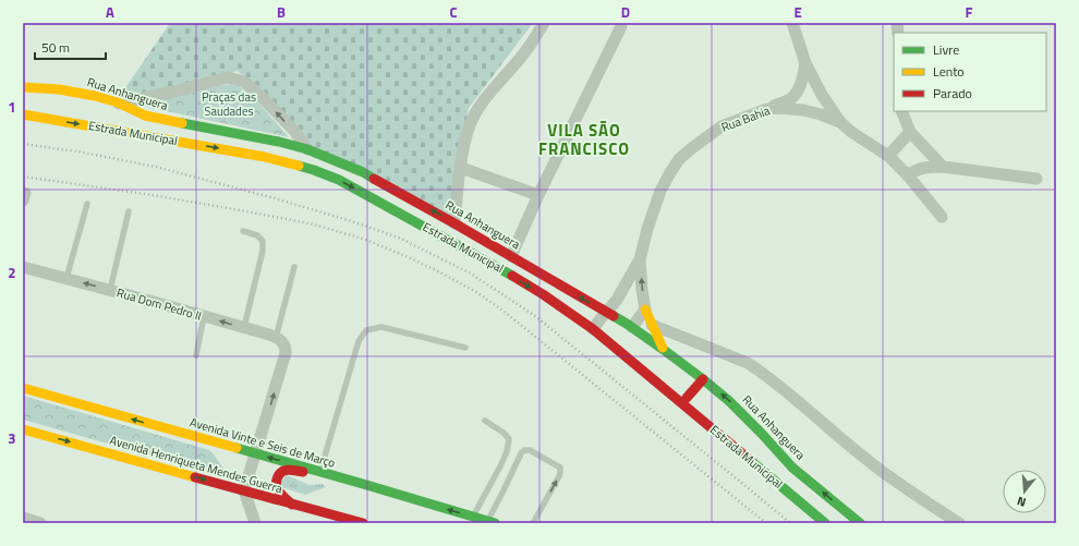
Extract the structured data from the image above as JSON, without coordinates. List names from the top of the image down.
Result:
{
  "streets": {
    "main road": [
      "Rua Anhanguera",
      "Estrada Municipal",
      "Avenida Vinte e Seis de Março",
      "Avenida Henriqueta Mendes Guerra"
    ],
    "street": ["Rua Bahia", "Rua Dom Pedro II"]
  },
  "one_way": [
    "Rua Anhanguera",
    "Estrada Municipal",
    "Avenida Vinte e Seis de Março",
    "Avenida Henriqueta Mendes Guerra"
  ],
  "districts": ["VILA SÃO FRANCISCO"],
  "parks": ["Praças das Saudades"],
  "legend": ["Livre", "Lento", "Parado"],
  "scale_bar": "50 m",
  "north": "bottom",
  "grid": {
    "columns": [
      "A",
      "B",
      "C",
      "D",
      "E",
      "F"
    ],
    "rows": ["1", "2", "3"]
  }
}
